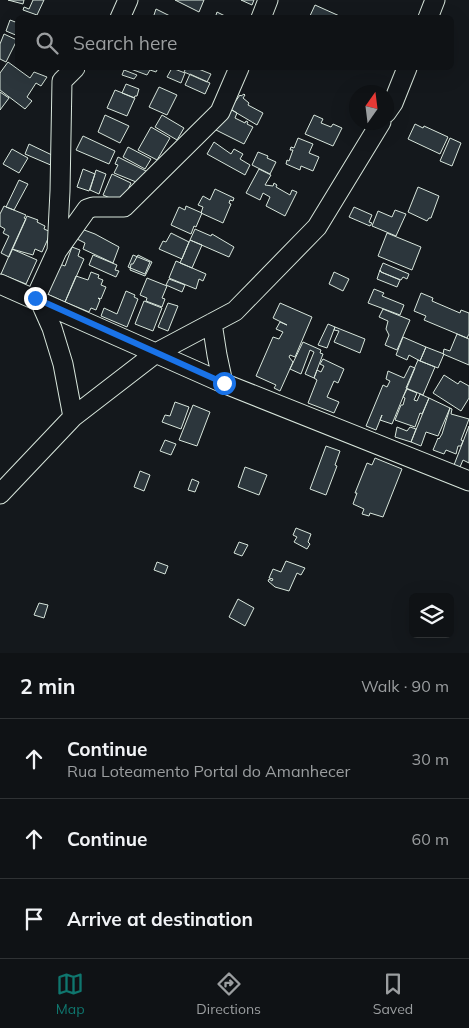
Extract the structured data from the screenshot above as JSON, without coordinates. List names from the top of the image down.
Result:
{
  "north": "top",
  "page": {
    "search": "Search here",
    "heading": ["2 min", "Walk · 90 m"],
    "list": [
      ["Continue", "Rua Loteamento Portal do Amanhecer", "30 m"],
      ["Continue", "60 m"],
      "Arrive at destination"
    ],
    "nav": ["Map", "Directions", "Saved"]
  }
}
